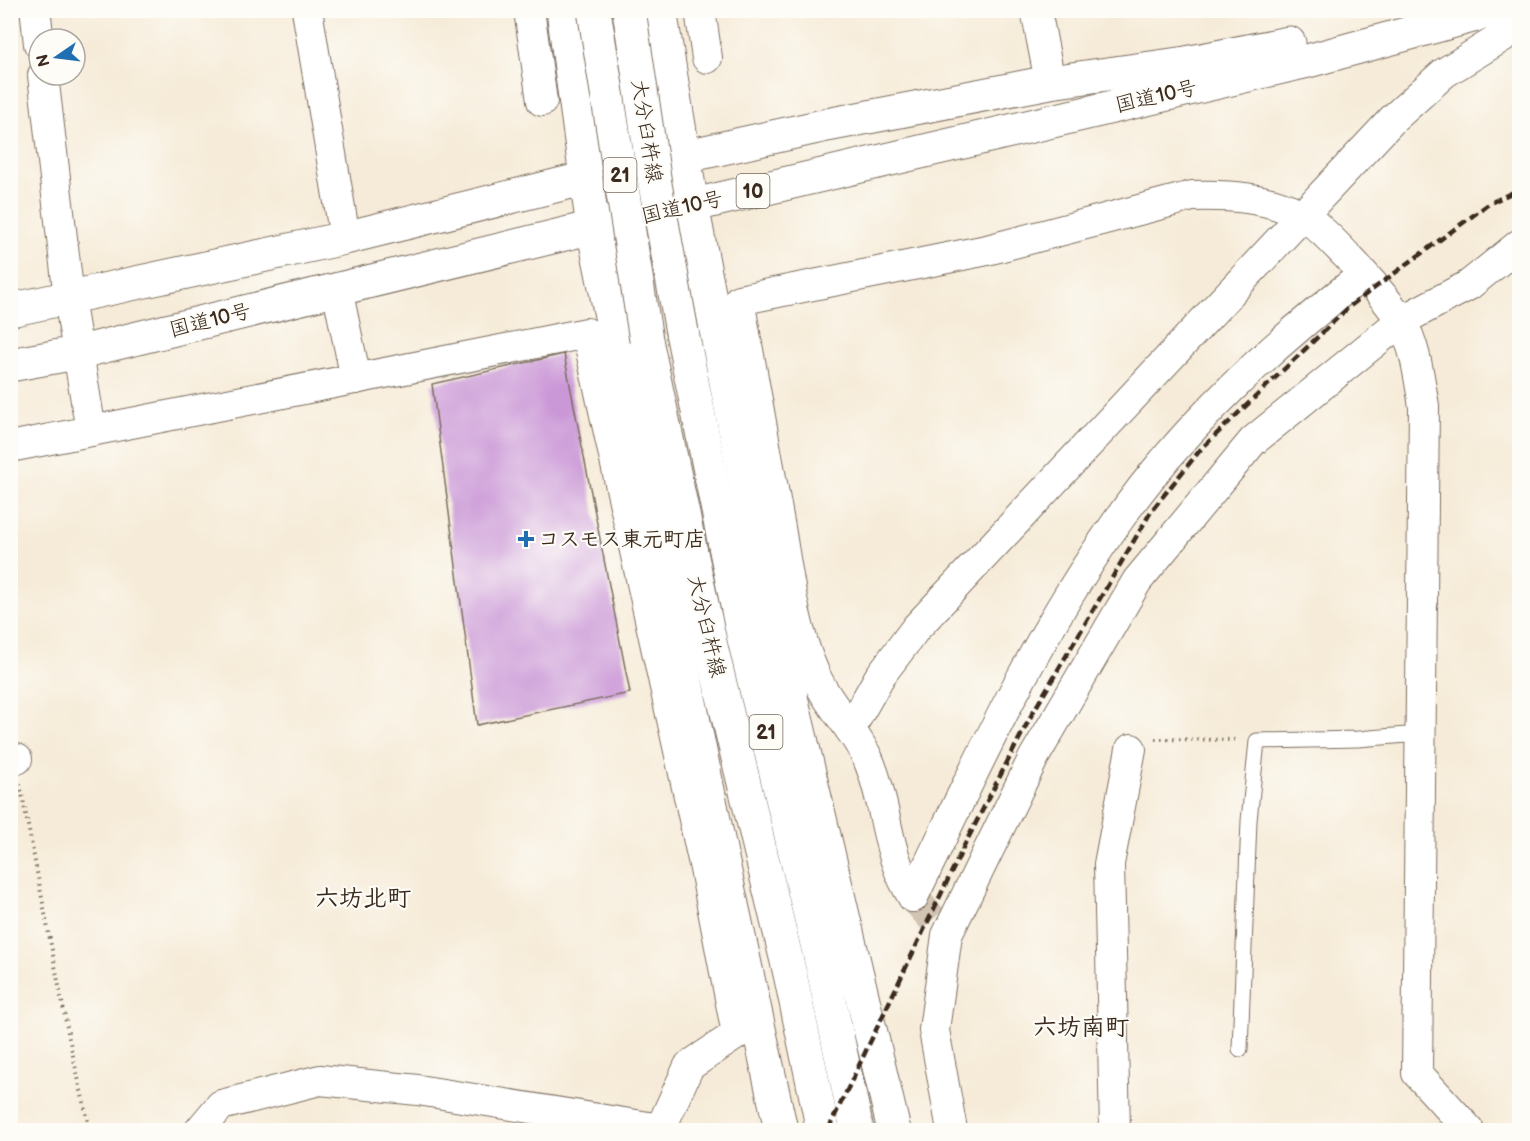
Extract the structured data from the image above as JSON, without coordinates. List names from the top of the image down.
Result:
{
  "streets": {
    "main road": [
      "国道10号",
      "大分臼杵線",
      "21",
      "10"
    ]
  },
  "districts": ["六坊北町", "六坊南町"],
  "places": {
    "health": ["コスモス東元町店"]
  },
  "north": "left"
}
